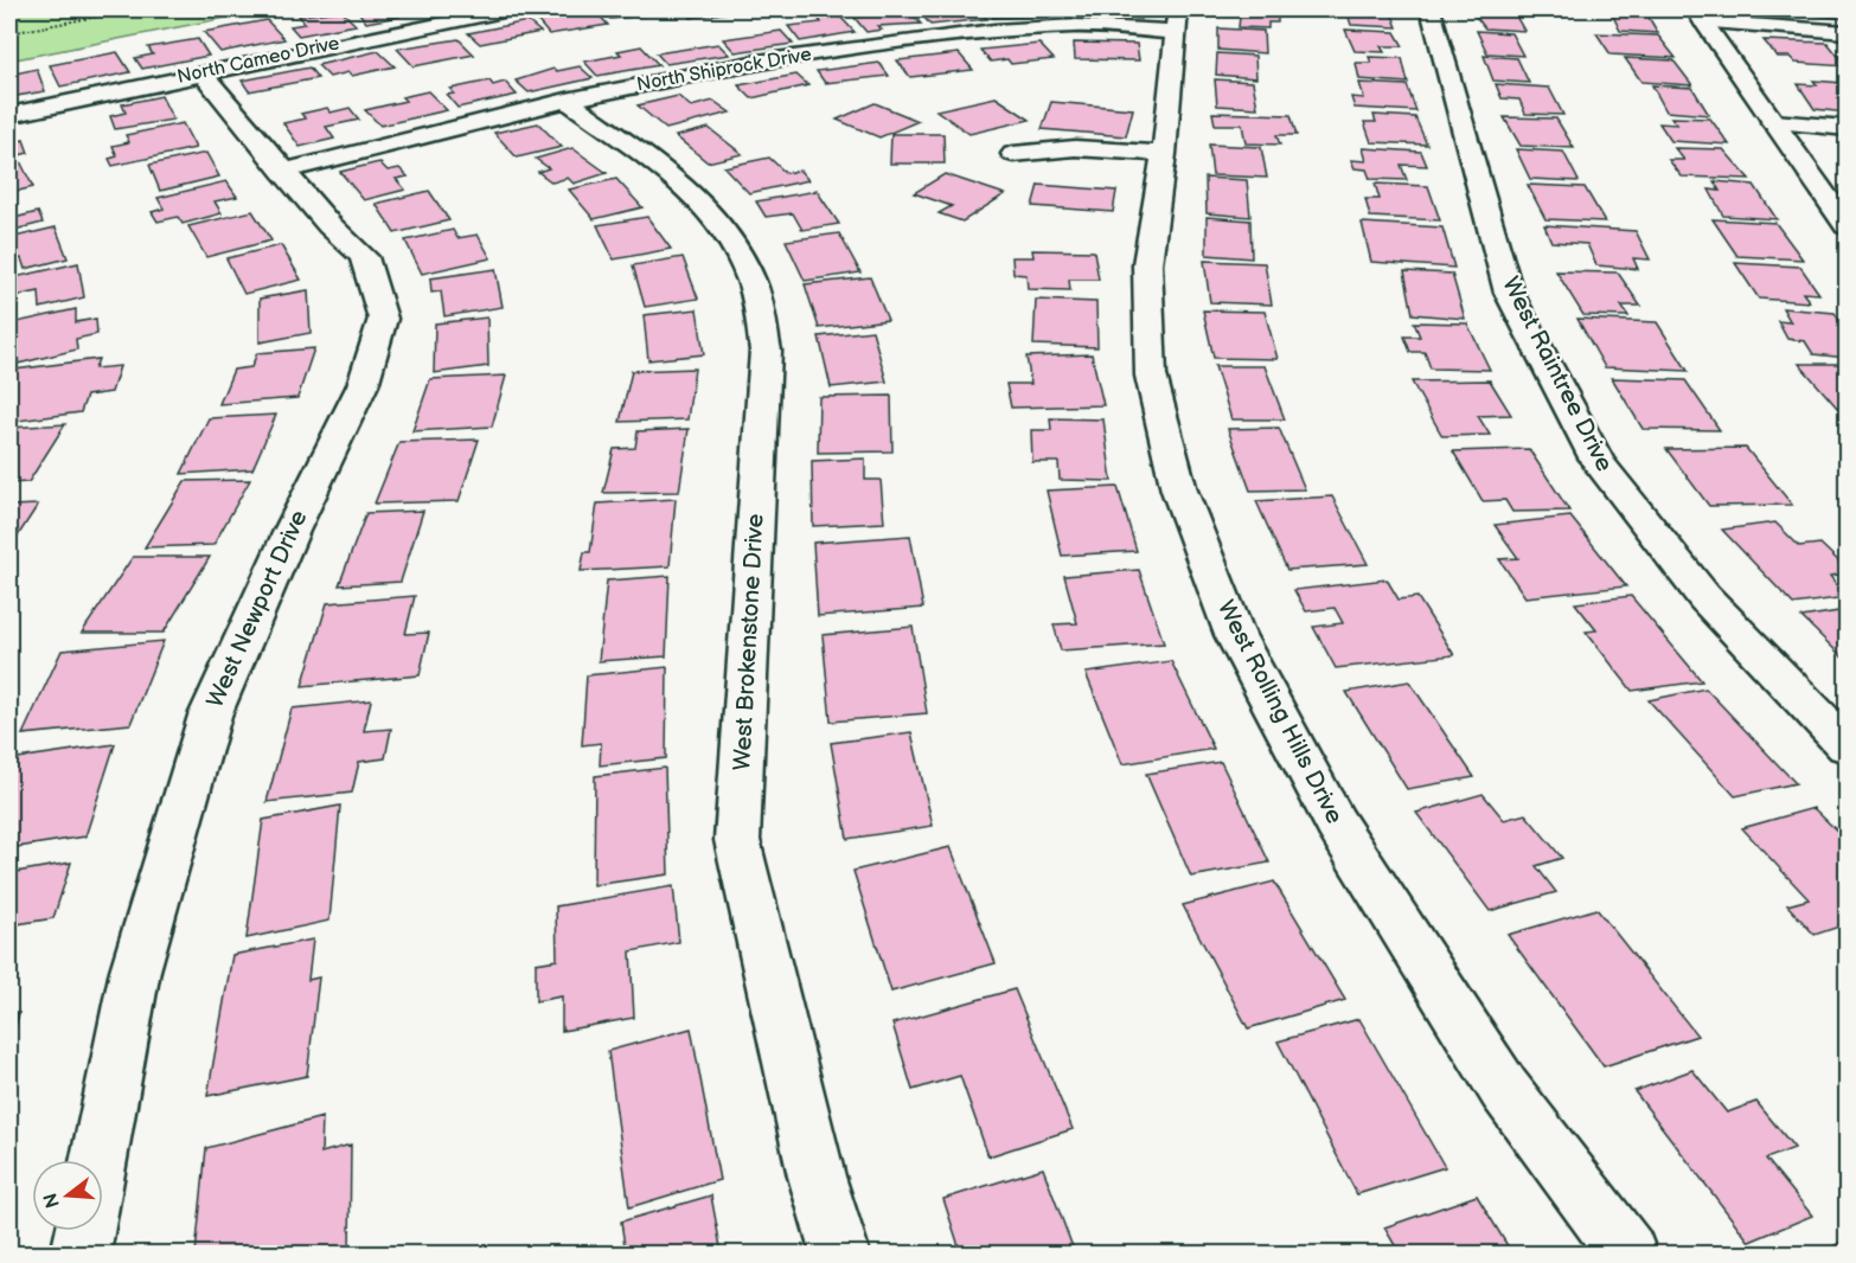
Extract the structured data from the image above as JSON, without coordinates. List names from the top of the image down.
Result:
{
  "streets": {
    "street": [
      "North Cameo Drive",
      "North Shiprock Drive",
      "West Raintree Drive",
      "West Newport Drive",
      "West Brokenstone Drive",
      "West Rolling Hills Drive"
    ]
  },
  "crossings": [
    ["North Cameo Drive", "West Newport Drive"],
    ["North Shiprock Drive", "West Newport Drive"],
    ["North Shiprock Drive", "West Brokenstone Drive"],
    ["North Shiprock Drive", "West Rolling Hills Drive"]
  ],
  "north": "left"
}
